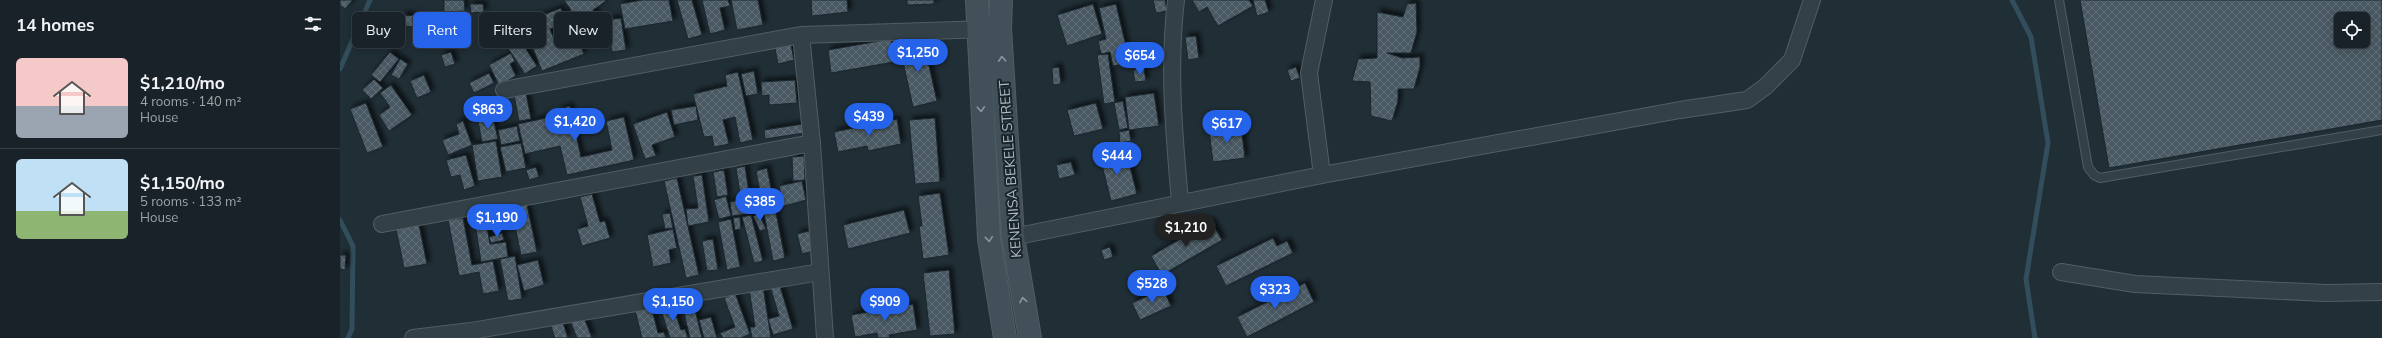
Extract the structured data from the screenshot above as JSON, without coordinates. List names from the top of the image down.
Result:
{
  "streets": {
    "main road": ["KENENISA BEKELE STREET"]
  },
  "page": {
    "heading": "14 homes",
    "chip": [
      "Buy",
      "Rent",
      "Filters",
      "New"
    ],
    "price": [
      "$1,250",
      "$654",
      "$863",
      "$439",
      "$1,420",
      "$617",
      "$444",
      "$385",
      "$1,190",
      "$1,210",
      "$528",
      "$323",
      "$1,150",
      "$909"
    ],
    "list": [
      {
        "name": "$1,210/mo",
        "note": "4 rooms · 140 m² · House"
      },
      {
        "name": "$1,150/mo",
        "note": "5 rooms · 133 m² · House"
      }
    ]
  }
}
